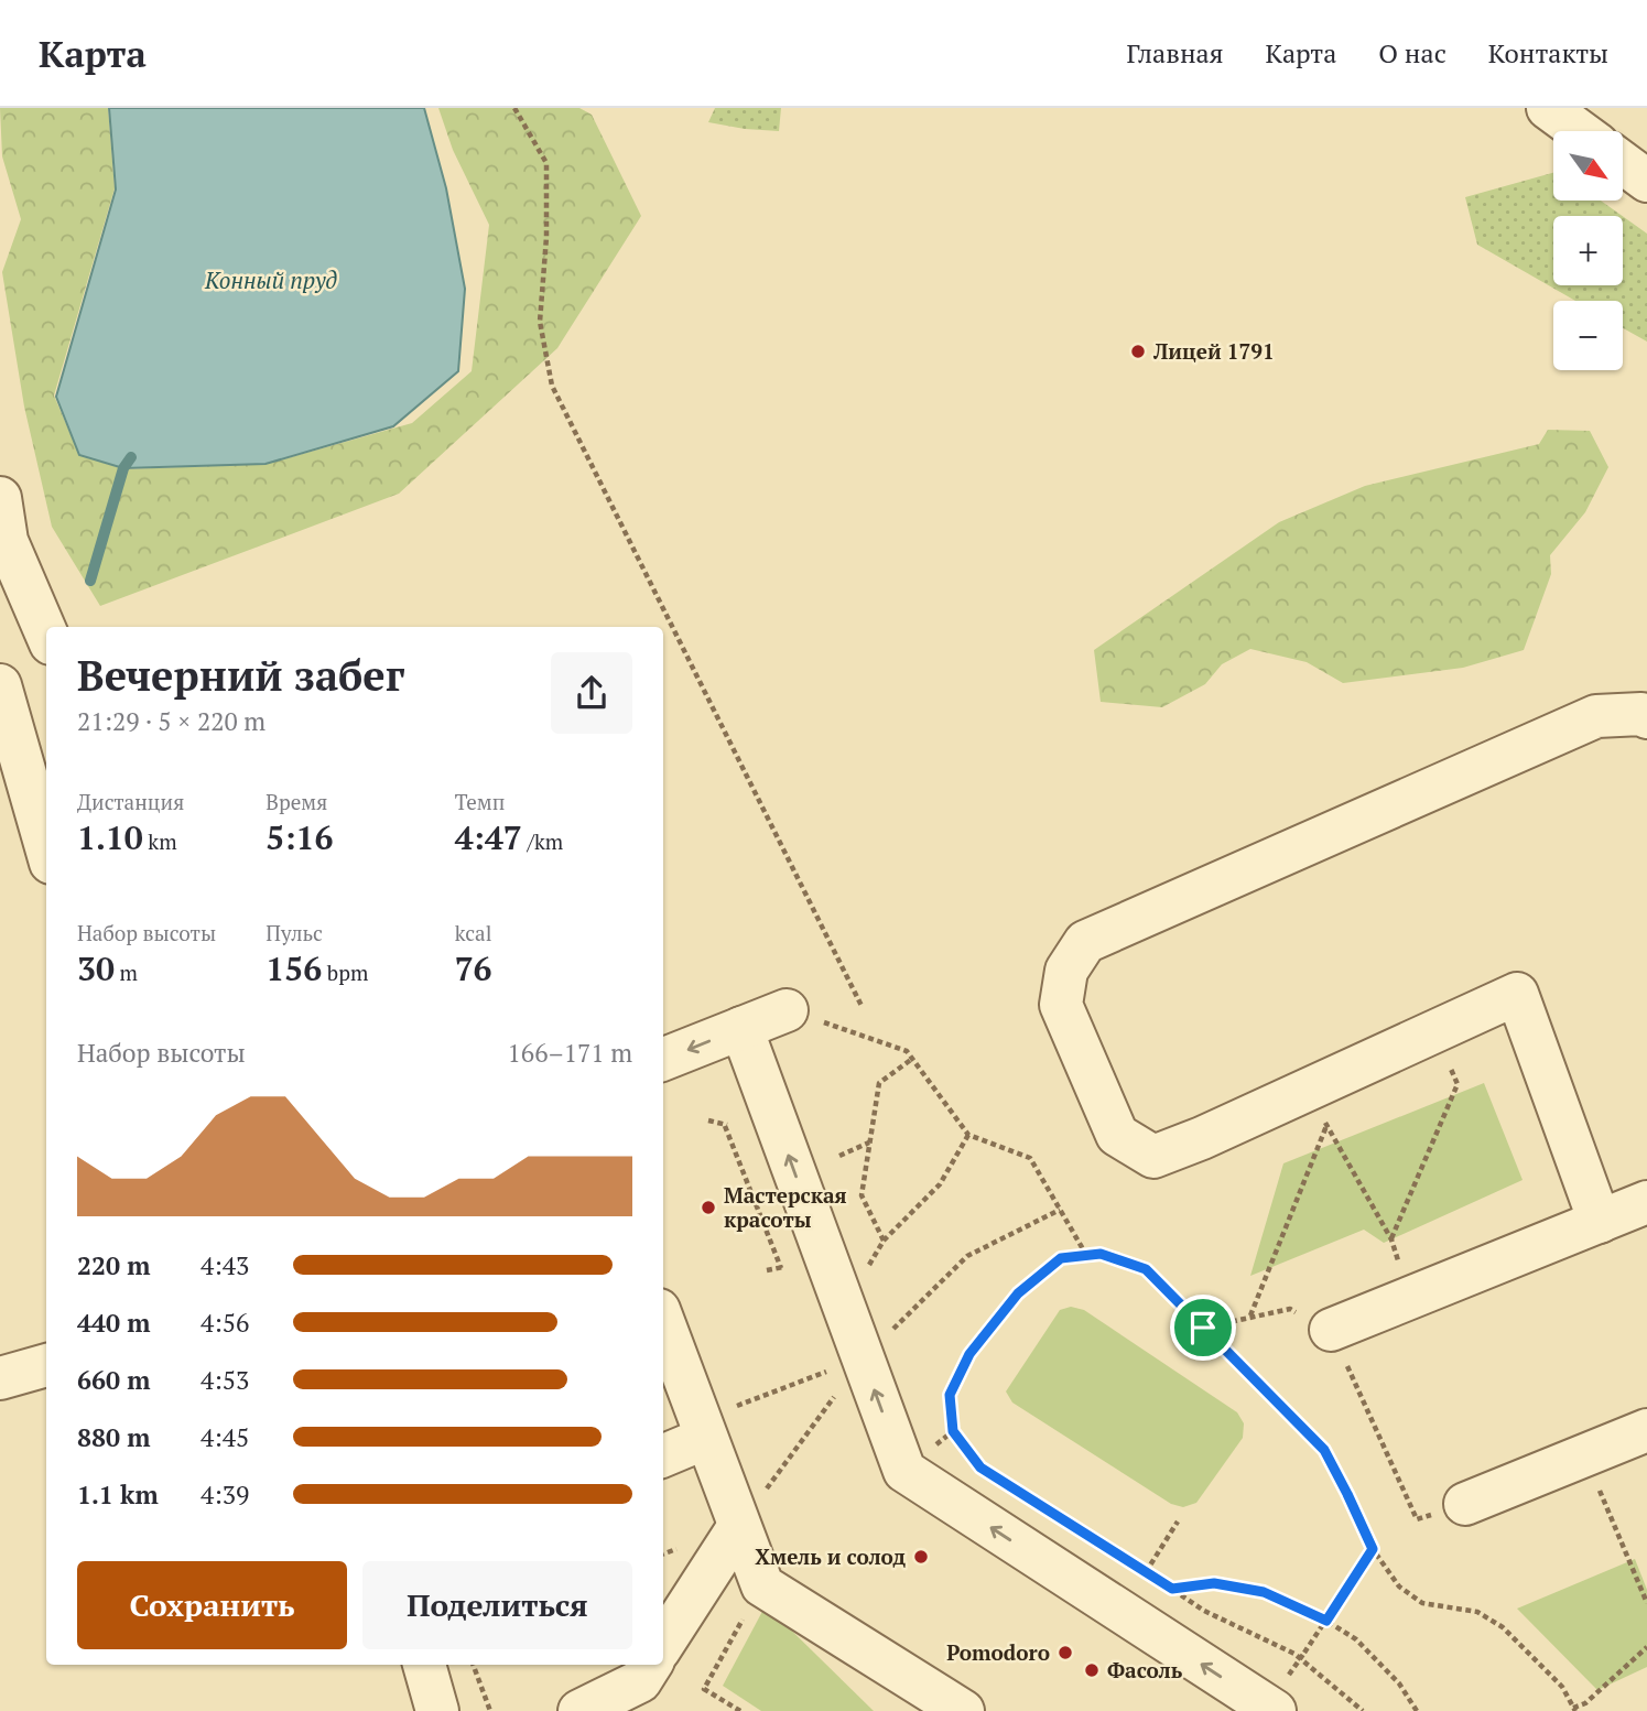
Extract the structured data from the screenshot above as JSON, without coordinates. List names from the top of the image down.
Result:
{
  "water": ["Конный пруд"],
  "places": [
    "Лицей 1791",
    "Мастерская красоты",
    "Хмель и солод",
    "Pomodoro",
    "Фасоль"
  ],
  "north": "bottom right",
  "page": {
    "header": "Карта",
    "nav": [
      "Главная",
      "Карта",
      "О нас",
      "Контакты"
    ],
    "map_buttons": ["+", "−"],
    "heading": ["Вечерний забег", "21:29 · 5 × 220 m"],
    "stats": [
      ["Дистанция", "1.10 km"],
      ["Время", "5:16"],
      ["Темп", "4:47 /km"],
      ["Набор высоты", "30 m"],
      ["Пульс", "156 bpm"],
      ["kcal", "76"]
    ],
    "chart": ["Набор высоты", "166–171 m"],
    "list": [
      {
        "name": "220 m",
        "note": "4:43"
      },
      {
        "name": "440 m",
        "note": "4:56"
      },
      {
        "name": "660 m",
        "note": "4:53"
      },
      {
        "name": "880 m",
        "note": "4:45"
      },
      {
        "name": "1.1 km",
        "note": "4:39"
      }
    ],
    "buttons": ["Сохранить", "Поделиться"]
  }
}
